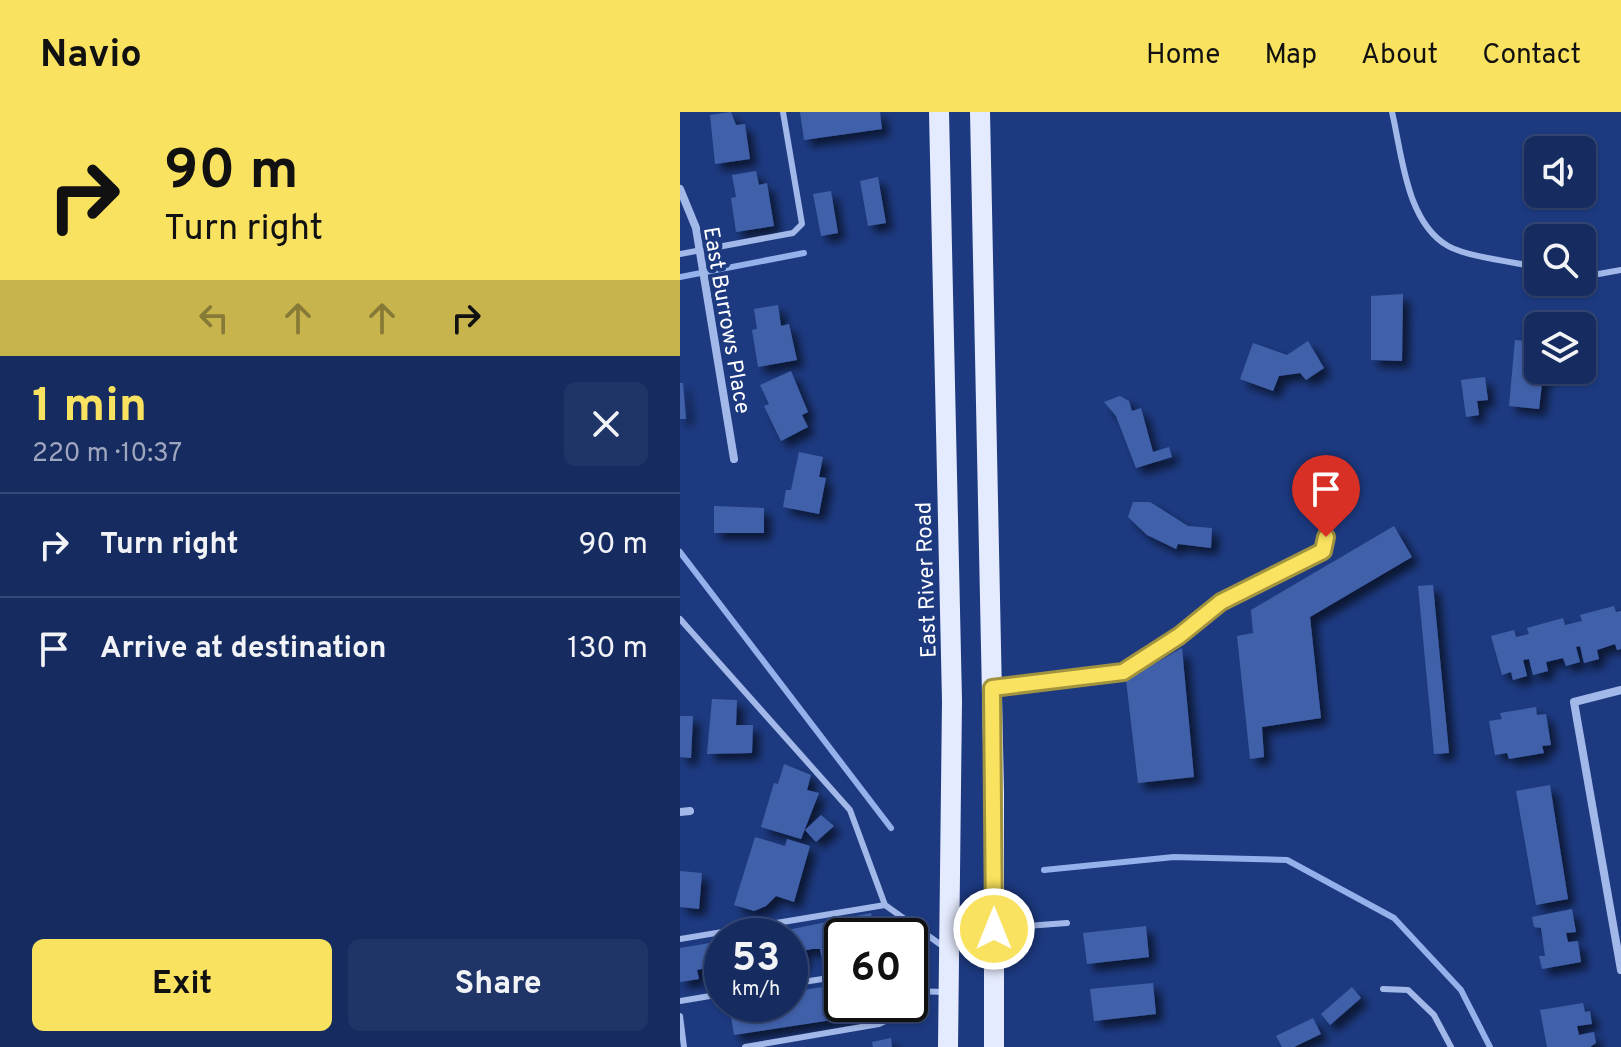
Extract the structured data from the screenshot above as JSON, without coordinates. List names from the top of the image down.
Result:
{
  "streets": {
    "main road": ["East River Road"],
    "street": ["East Burrows Place"]
  },
  "page": {
    "header": "Navio",
    "nav": [
      "Home",
      "Map",
      "About",
      "Contact"
    ],
    "turn": ["90 m", "Turn right"],
    "heading": ["1 min", "220 m · 10:37"],
    "list": [
      {
        "name": "Turn right",
        "value": "90 m"
      },
      {
        "name": "Arrive at destination",
        "value": "130 m"
      }
    ],
    "speed": "53 km/h",
    "limit": "60",
    "buttons": ["Exit", "Share"]
  }
}
